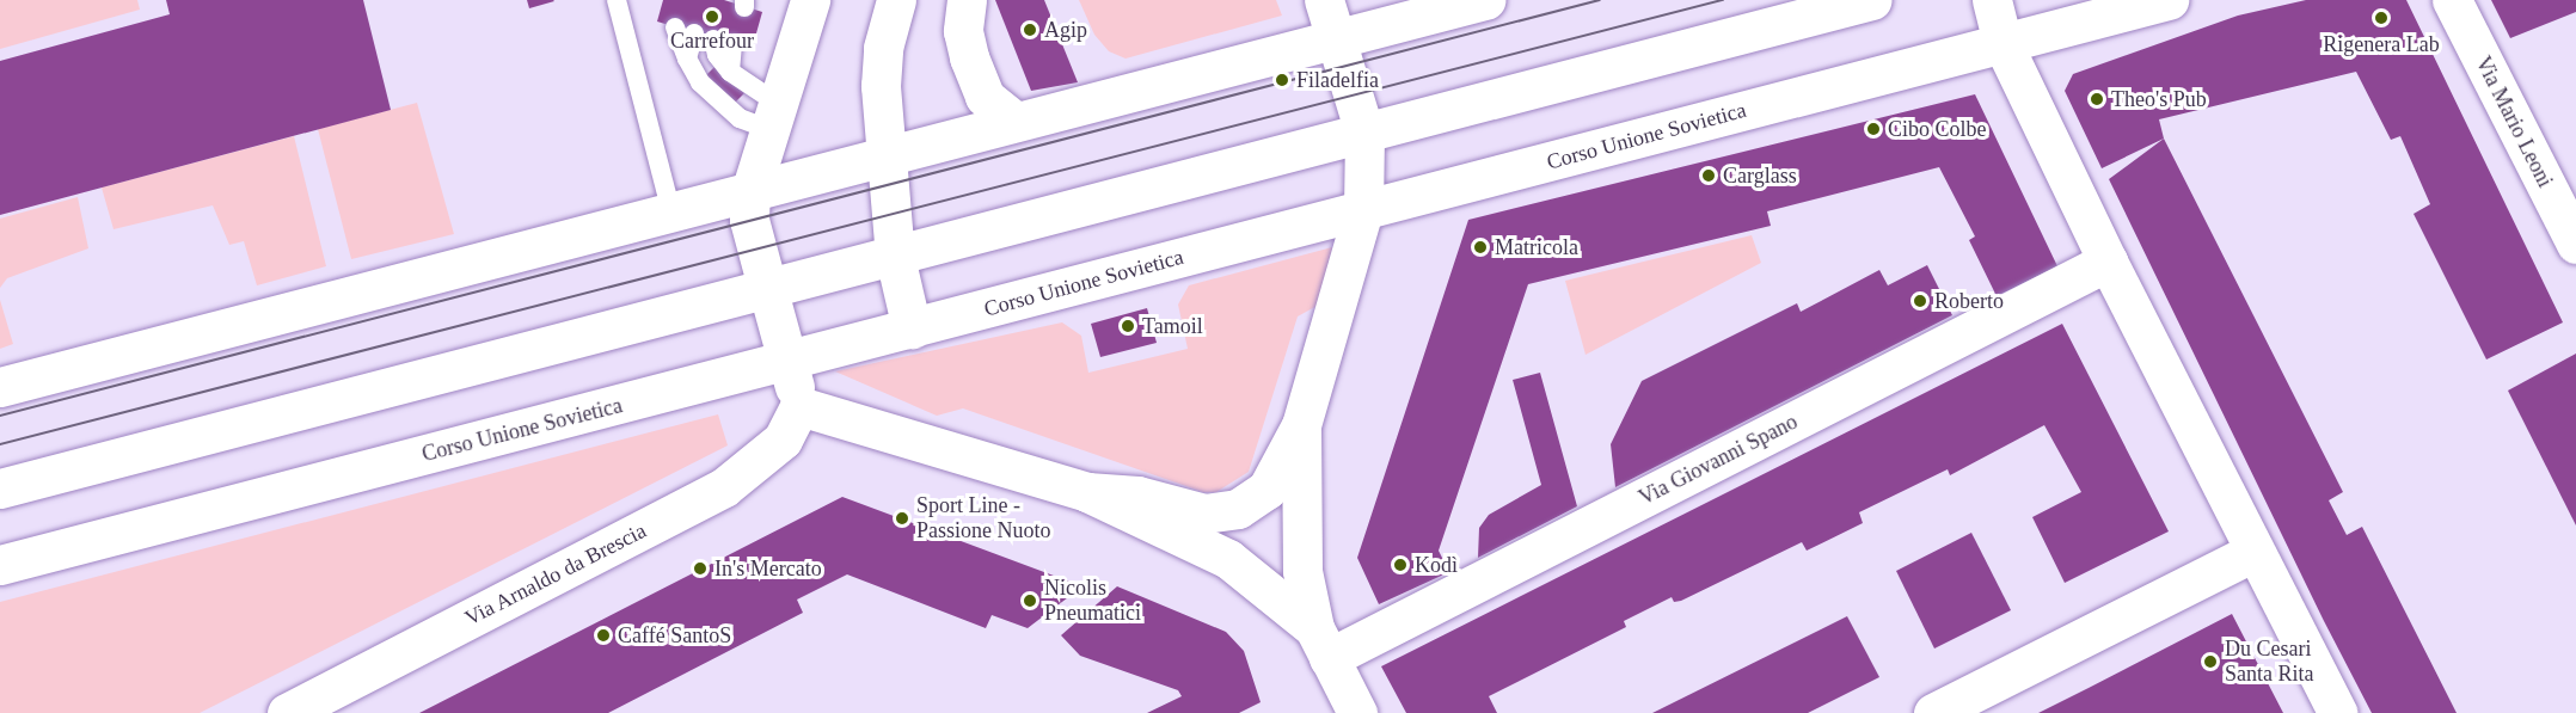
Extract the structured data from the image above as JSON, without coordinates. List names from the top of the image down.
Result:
{
  "streets": {
    "street": [
      "Via Mario Leoni",
      "Corso Unione Sovietica",
      "Via Giovanni Spano",
      "Via Arnaldo da Brescia"
    ]
  },
  "places": [
    "Carrefour",
    "Rigenera Lab",
    "Agip",
    "Filadelfia",
    "Theo's Pub",
    "Cibo Colbe",
    "Carglass",
    "Matricola",
    "Roberto",
    "Tamoil",
    "Sport Line - Passione Nuoto",
    "Kodì",
    "In's Mercato",
    "Nicolis Pneumatici",
    "Caffé SantoS",
    "Du Cesari Santa Rita"
  ]
}
